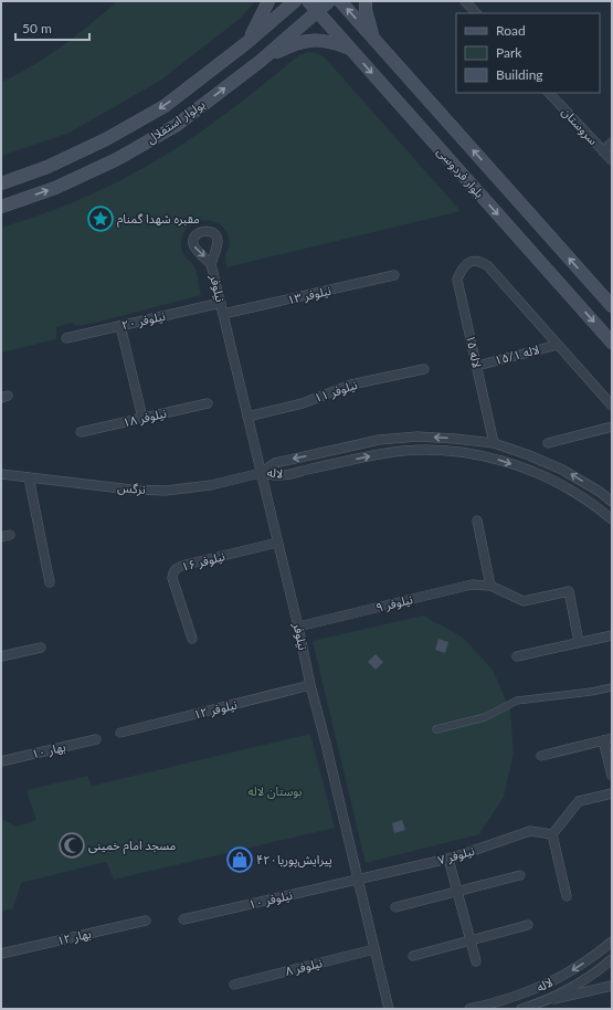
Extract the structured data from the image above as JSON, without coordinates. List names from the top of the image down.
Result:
{
  "streets": {
    "main road": ["بولوار استقلال", "بلوار فردوسی"],
    "street": [
      "سروستان",
      "نیلوفر",
      "نیلوفر ۱۳",
      "نیلوفر ۲۰",
      "لاله ۱۵",
      "لاله ۱۵/۱",
      "نیلوفر ۱۱",
      "نیلوفر ۱۸",
      "لاله",
      "نرگس",
      "نیلوفر ۱۶",
      "نیلوفر ۹",
      "نیلوفر ۱۲",
      "بهار ۱۰",
      "نیلوفر ۷",
      "نیلوفر ۱۰",
      "بهار ۱۲",
      "نیلوفر ۸"
    ]
  },
  "crossings": [
    ["بولوار استقلال", "بلوار فردوسی"],
    ["نیلوفر", "نیلوفر ۱۳"],
    ["نیلوفر", "نیلوفر ۲۰"],
    ["نیلوفر", "نیلوفر ۱۱"],
    ["نیلوفر", "لاله"],
    ["نیلوفر", "نرگس"],
    ["نیلوفر", "نیلوفر ۱۶"],
    ["نیلوفر", "نیلوفر ۹"],
    ["نیلوفر", "نیلوفر ۱۲"],
    ["نیلوفر", "نیلوفر ۷"],
    ["نیلوفر", "نیلوفر ۱۰"],
    ["نیلوفر", "نیلوفر ۸"],
    ["لاله ۱۵", "لاله ۱۵/۱"],
    ["لاله ۱۵", "لاله"],
    ["لاله", "نرگس"],
    ["نیلوفر ۷", "نیلوفر ۱۰"]
  ],
  "parks": ["بوستان لاله"],
  "places": {
    "place": ["مقبره شهدا گمنام"],
    "mosque": ["مسجد امام خمینی"],
    "shop": ["پیرایش‌پوریا۴۲۰"]
  },
  "legend": ["Road", "Park", "Building"],
  "scale_bar": "50 m"
}
